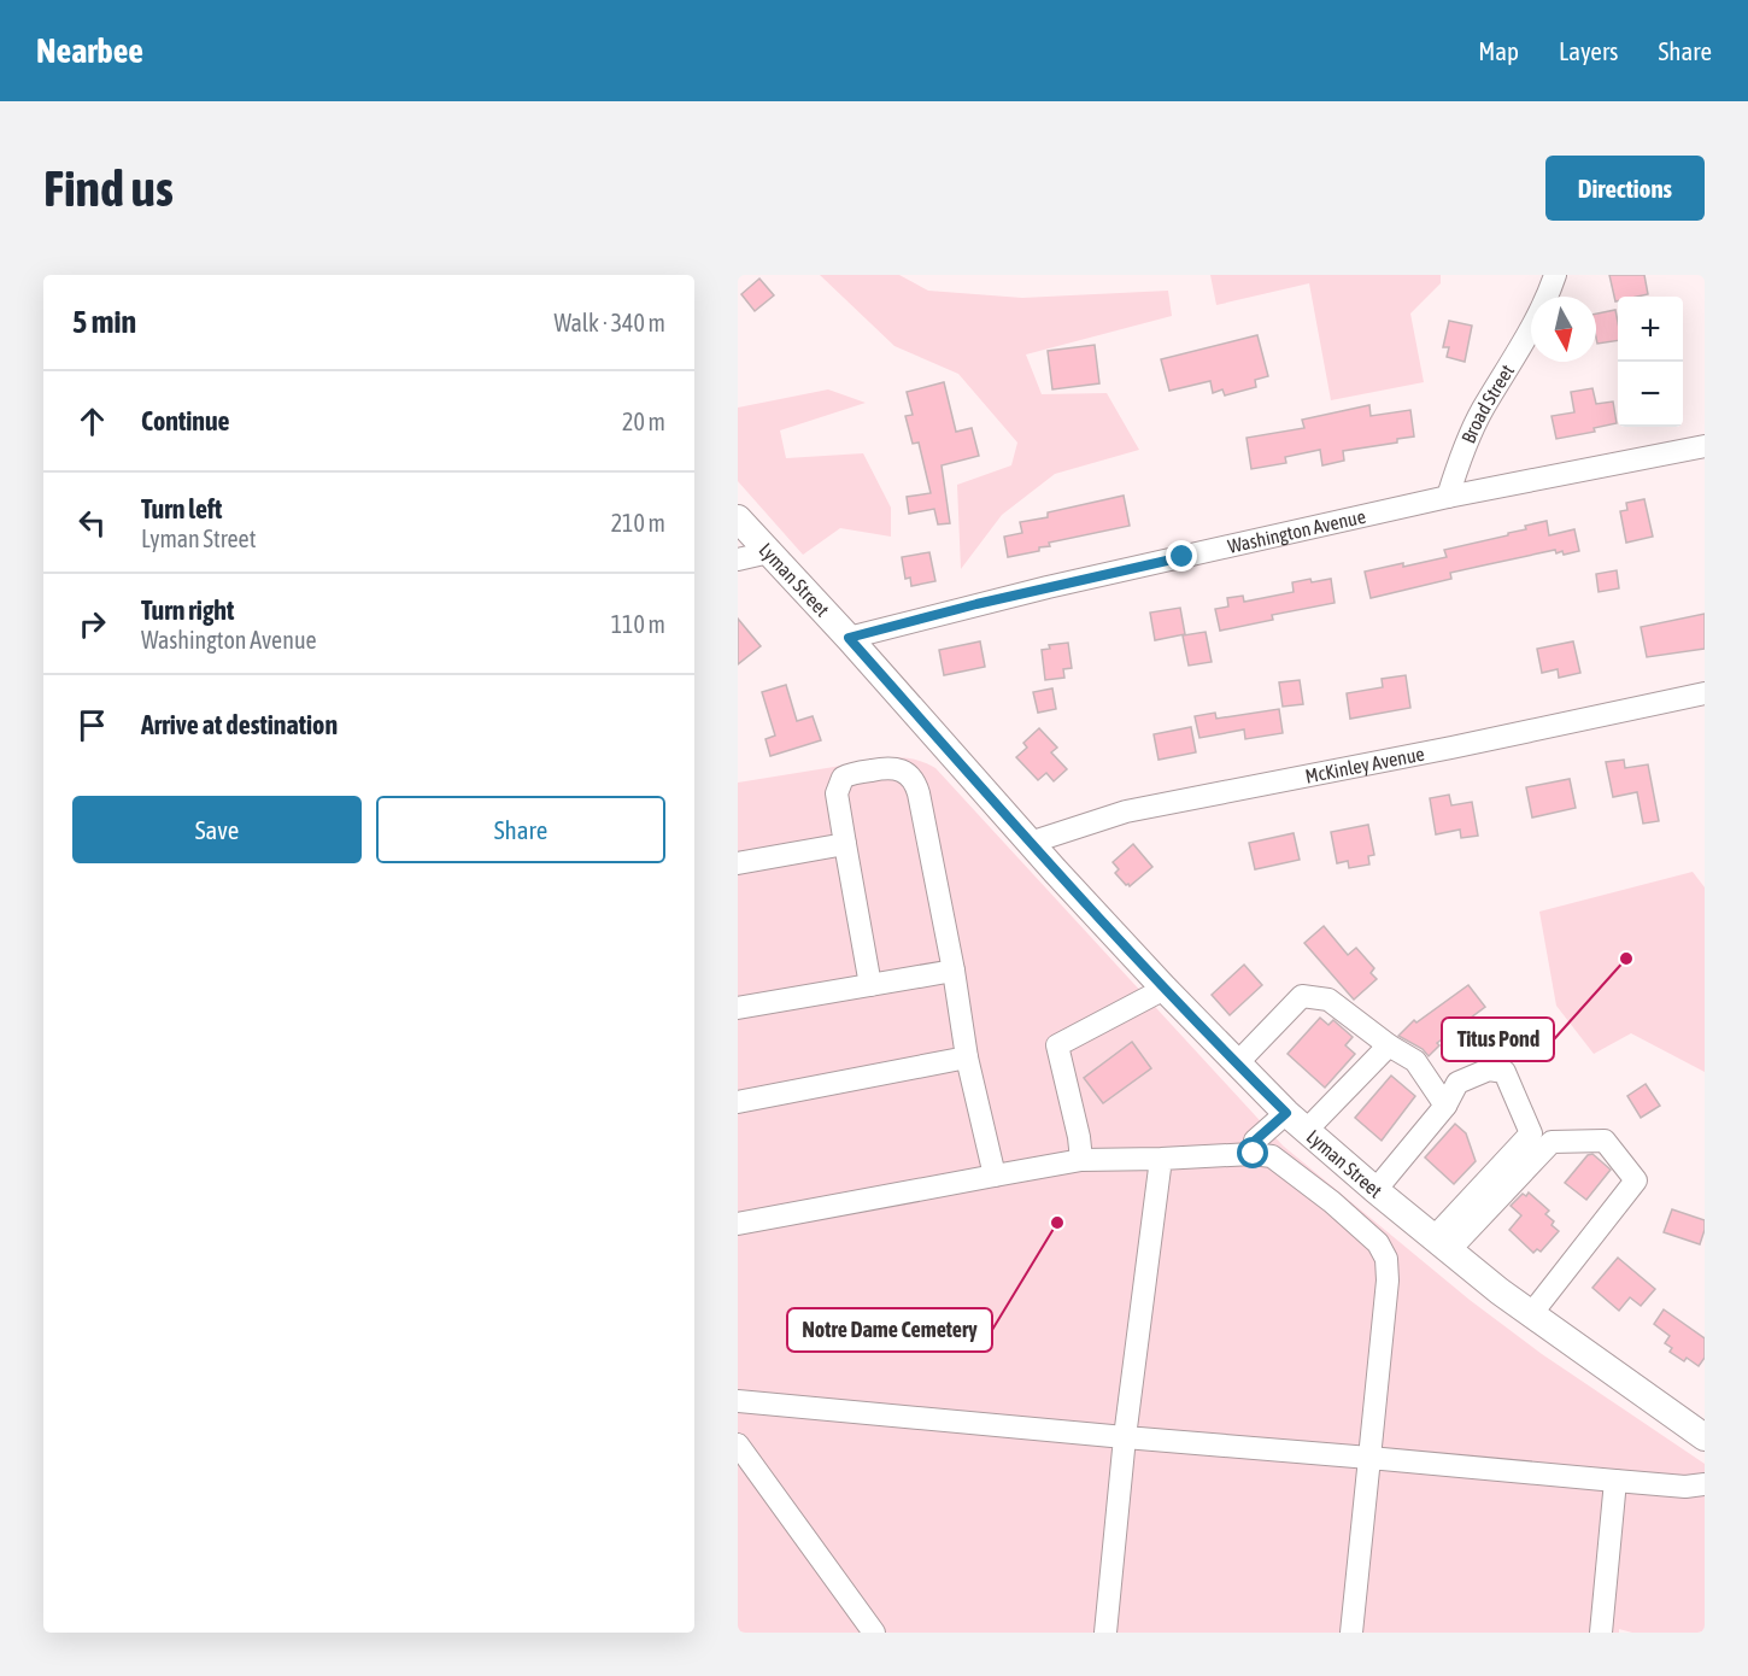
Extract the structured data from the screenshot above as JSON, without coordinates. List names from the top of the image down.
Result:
{
  "streets": {
    "main road": ["Lyman Street"],
    "street": ["Broad Street", "Washington Avenue", "McKinley Avenue"]
  },
  "crossings": [
    ["Broad Street", "Washington Avenue"],
    ["Washington Avenue", "Lyman Street"],
    ["Lyman Street", "McKinley Avenue"]
  ],
  "places": ["Titus Pond", "Notre Dame Cemetery"],
  "north": "bottom",
  "page": {
    "header": "Nearbee",
    "nav": ["Map", "Layers", "Share"],
    "buttons": [
      "Directions",
      ["Save", "Share"]
    ],
    "title": "Find us",
    "heading": ["5 min", "Walk · 340 m"],
    "map_buttons": ["+", "−"],
    "list": [
      ["Continue", "20 m"],
      ["Turn left", "Lyman Street", "210 m"],
      ["Turn right", "Washington Avenue", "110 m"],
      "Arrive at destination"
    ]
  }
}
